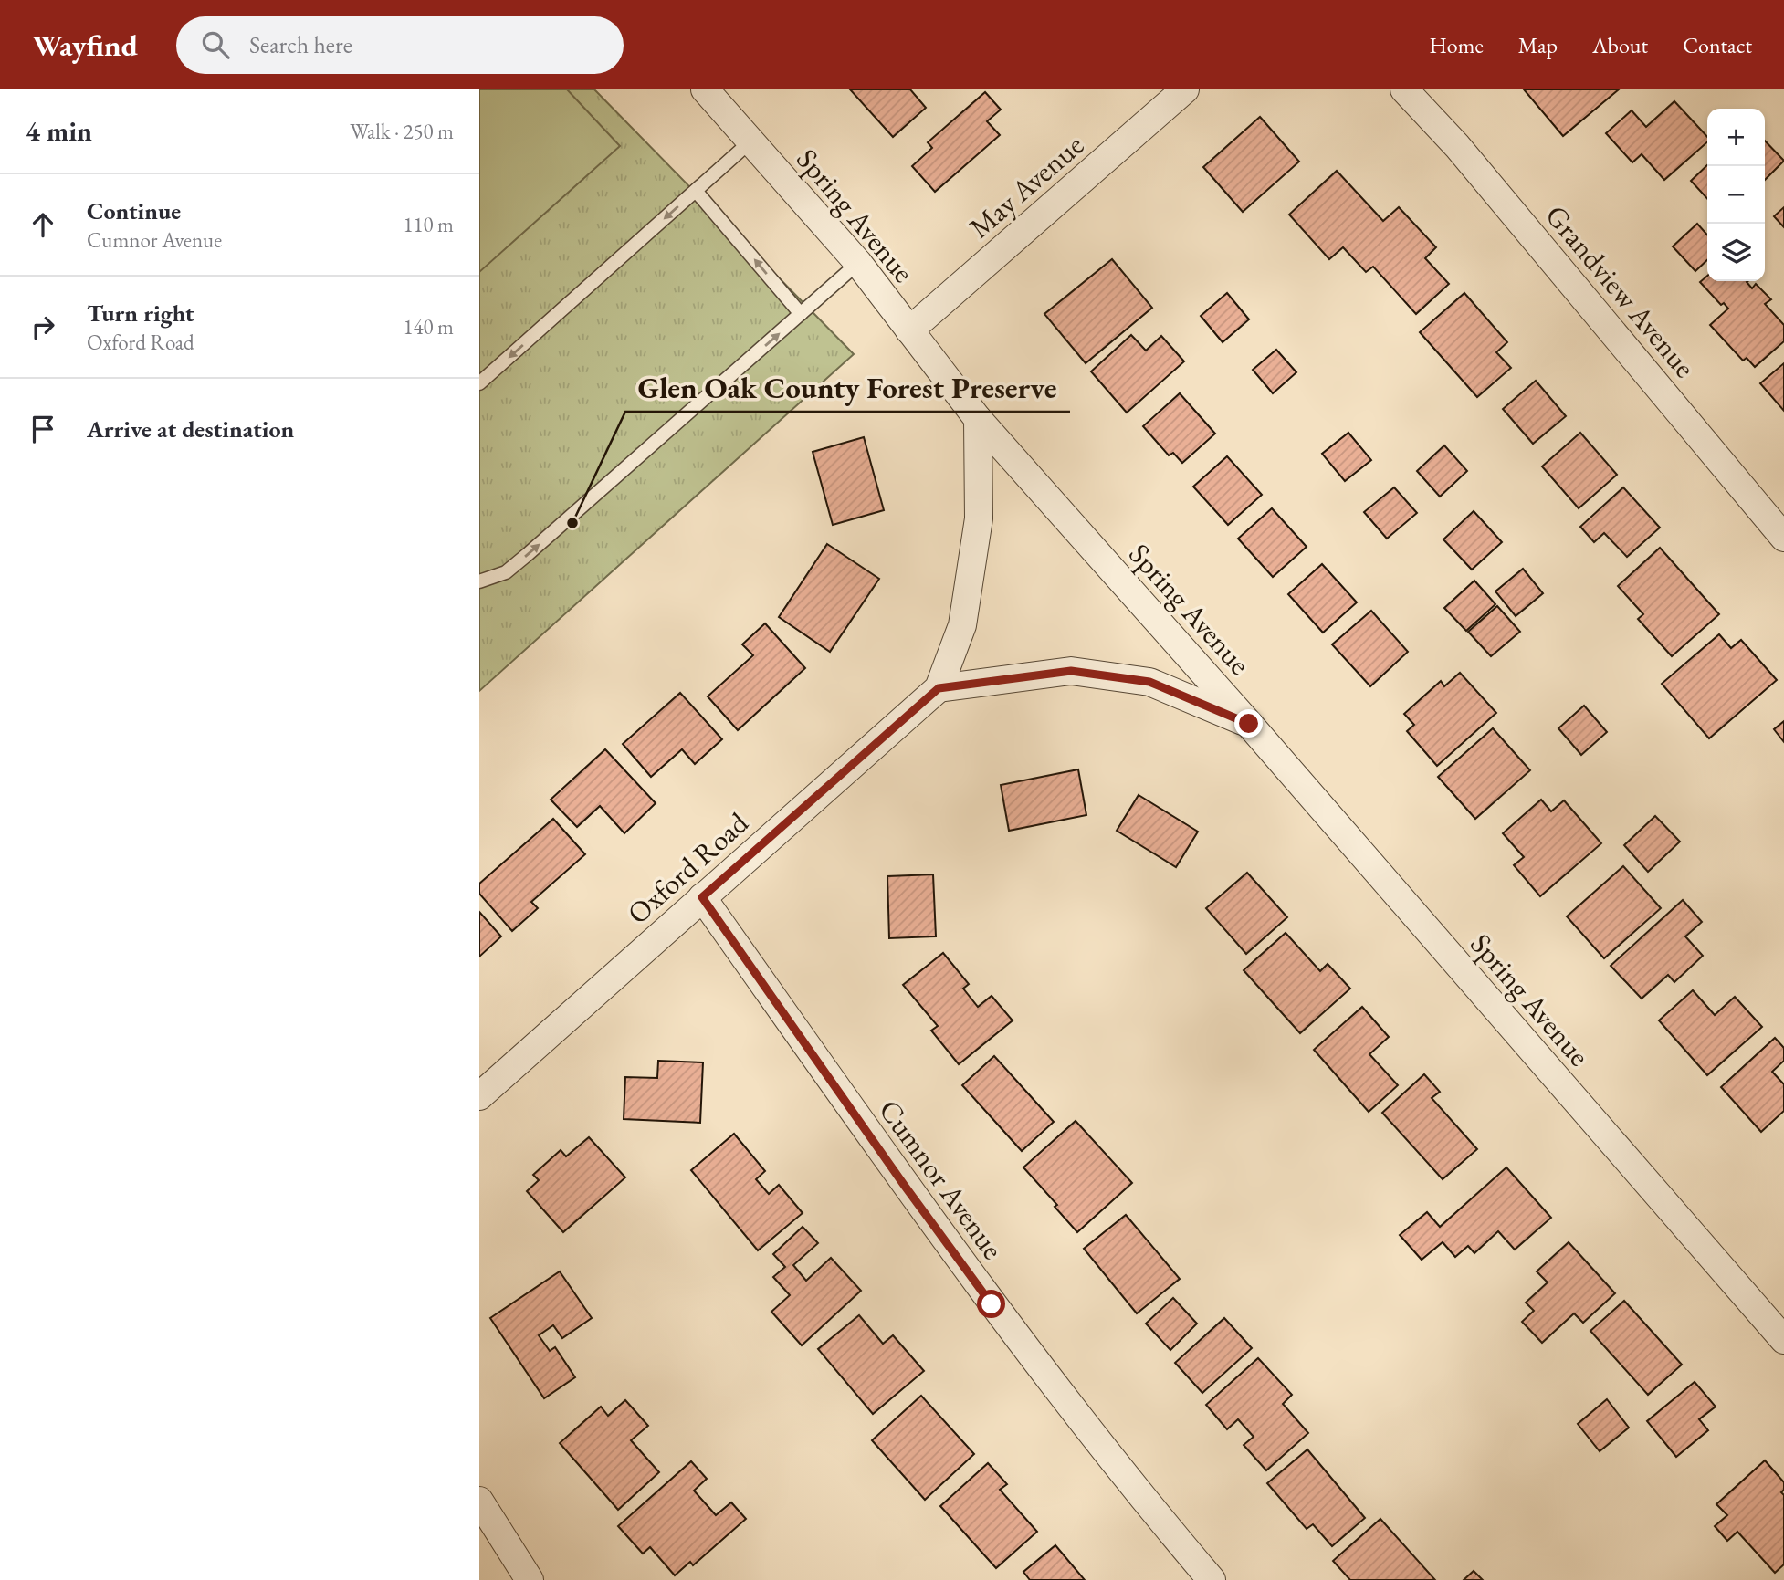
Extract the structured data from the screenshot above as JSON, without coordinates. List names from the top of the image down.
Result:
{
  "streets": {
    "street": [
      "May Avenue",
      "Spring Avenue",
      "Grandview Avenue",
      "Oxford Road",
      "Cumnor Avenue"
    ]
  },
  "crossings": [
    ["May Avenue", "Spring Avenue"],
    ["Spring Avenue", "Oxford Road"],
    ["Oxford Road", "Cumnor Avenue"]
  ],
  "places": ["Glen Oak County Forest Preserve"],
  "page": {
    "header": "Wayfind",
    "search": "Search here",
    "nav": [
      "Home",
      "Map",
      "About",
      "Contact"
    ],
    "heading": ["4 min", "Walk · 250 m"],
    "map_buttons": ["+", "−"],
    "list": [
      ["Continue", "Cumnor Avenue", "110 m"],
      ["Turn right", "Oxford Road", "140 m"],
      "Arrive at destination"
    ]
  }
}
